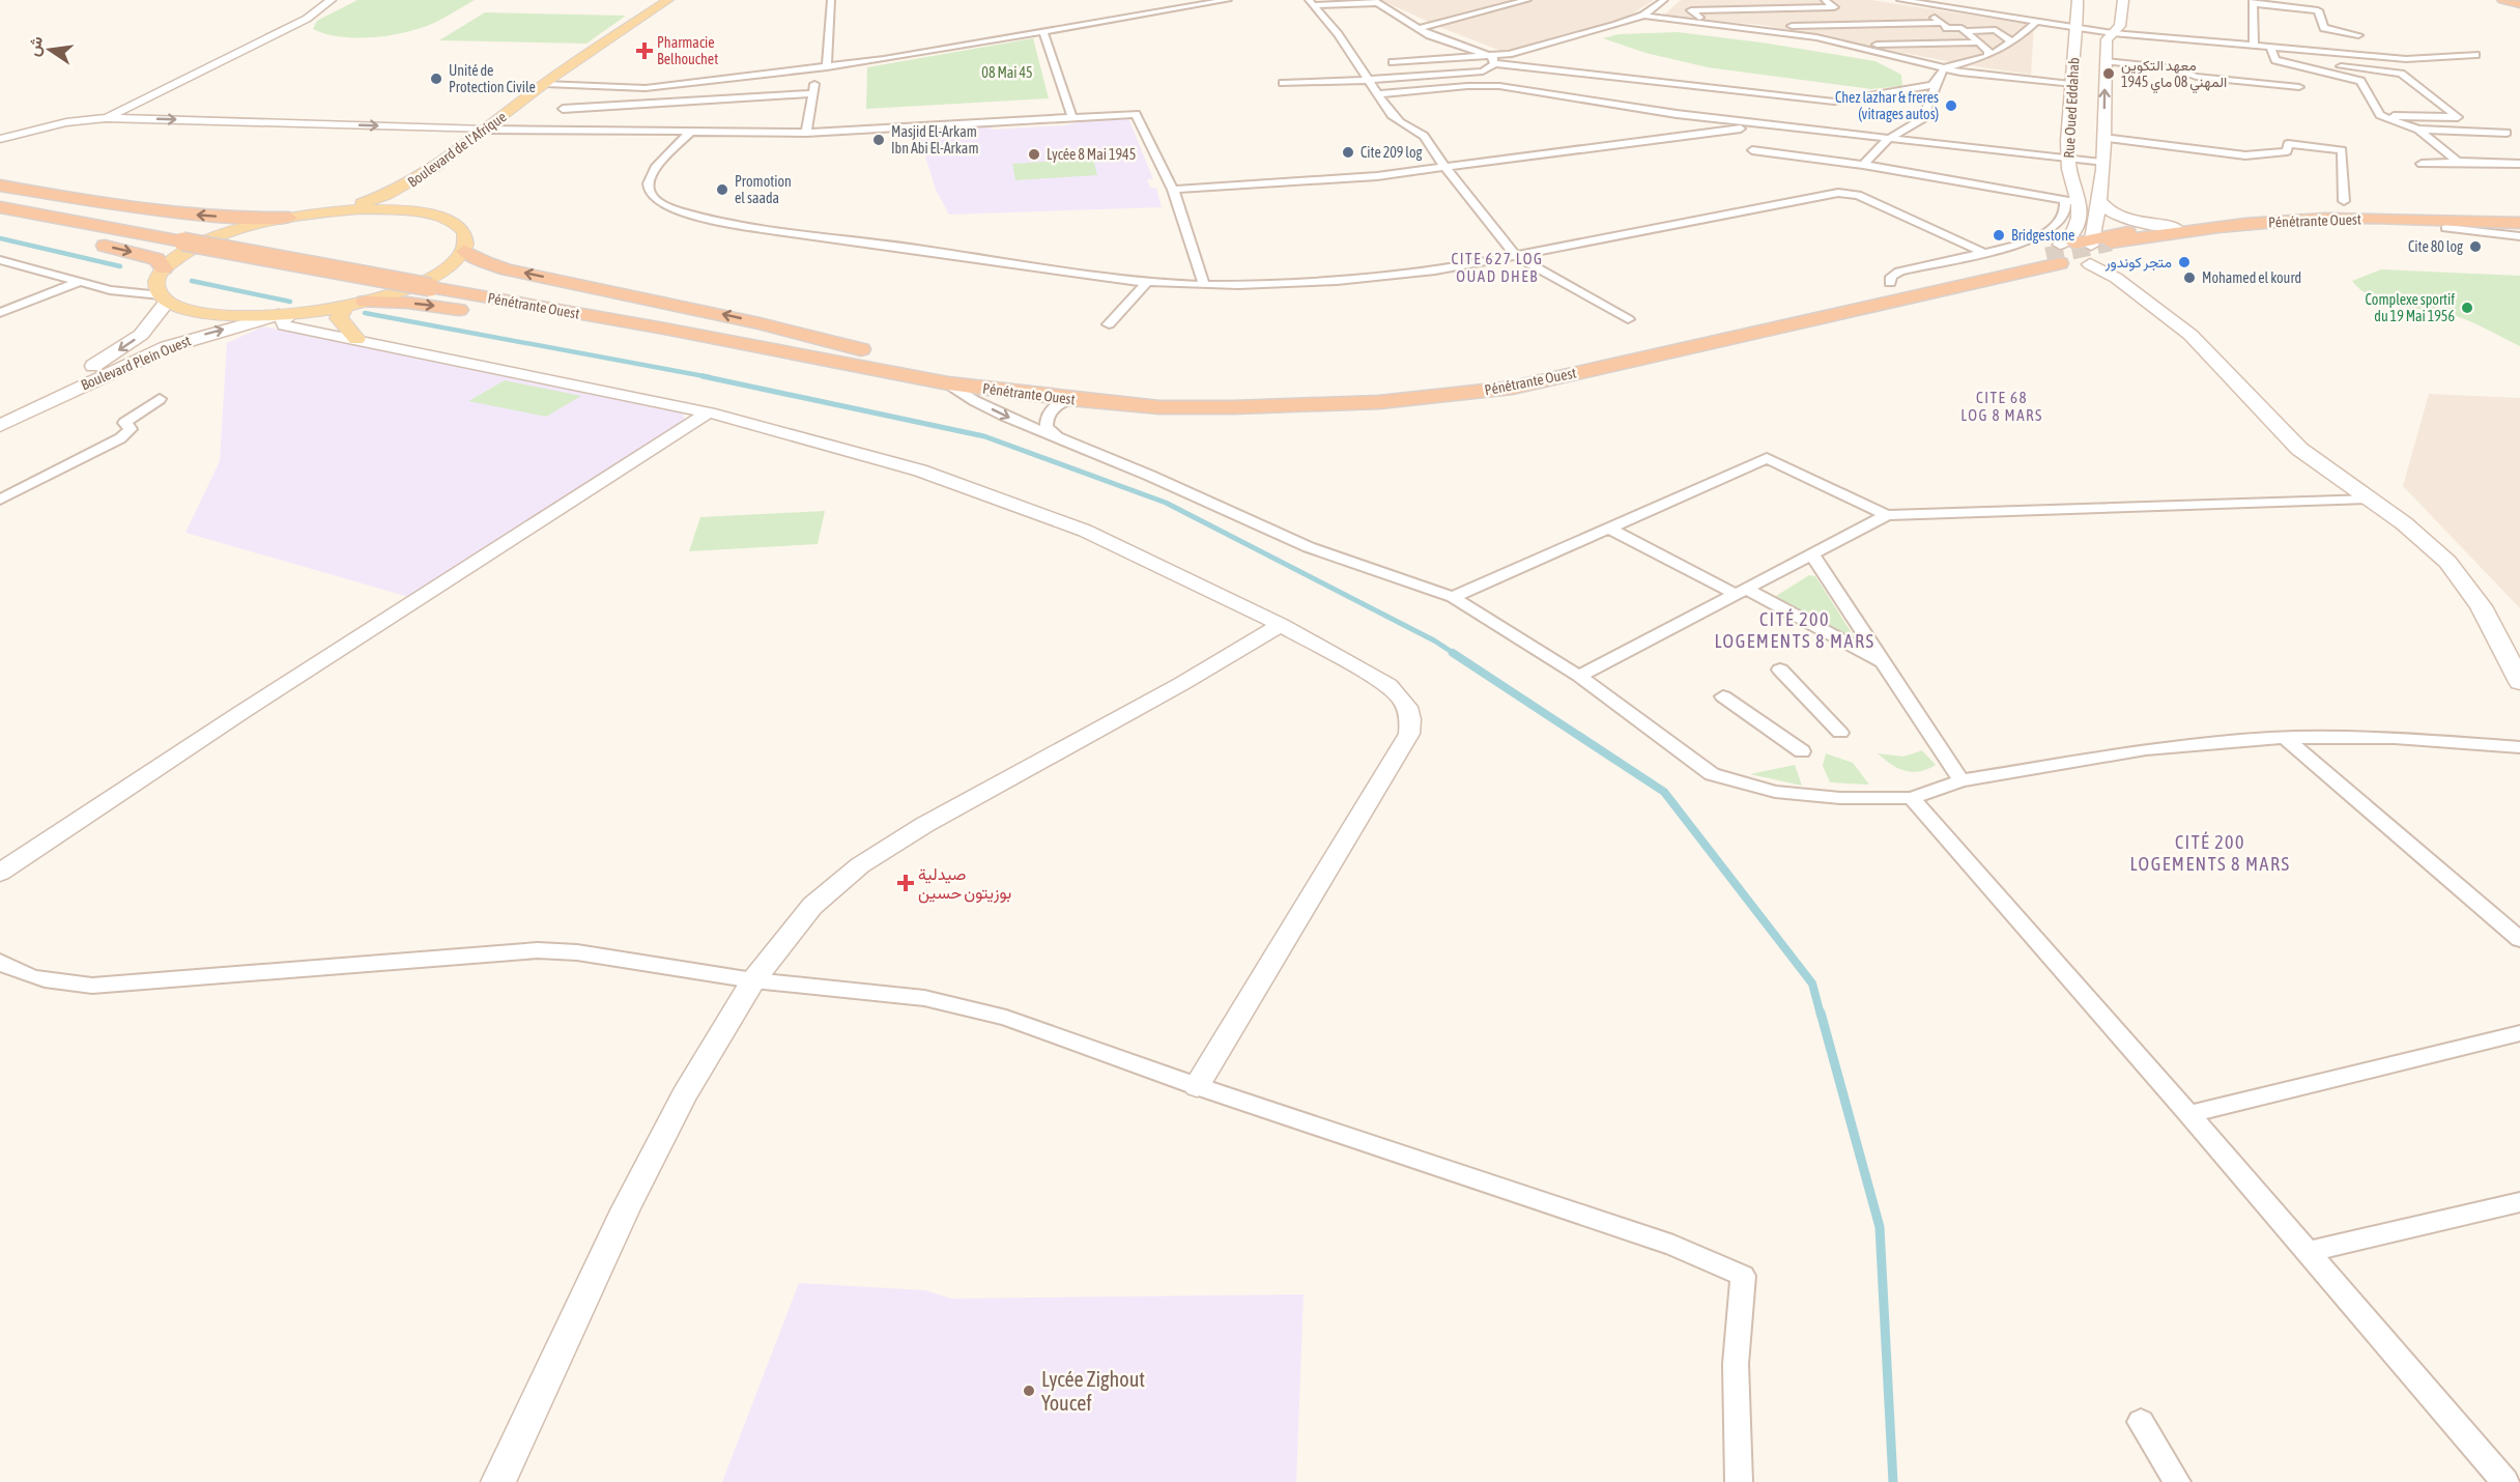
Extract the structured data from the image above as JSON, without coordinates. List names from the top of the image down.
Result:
{
  "streets": {
    "highway": ["Pénétrante Ouest"],
    "main road": ["Rue Oued Eddahab", "Boulevard de l'Afrique", "Boulevard Plein Ouest"]
  },
  "crossings": [
    ["Rue Oued Eddahab", "Pénétrante Ouest"]
  ],
  "districts": [
    "CITE 627 LOG OUAD DHEB",
    "CITE 68 LOG 8 MARS",
    "CITÉ 200 LOGEMENTS 8 MARS",
    "CITÉ 200 LOGEMENTS 8 MARS"
  ],
  "parks": ["08 Mai 45"],
  "places": {
    "health": ["Pharmacie Belhouchet", "صيدلية بوزيتون حسين"],
    "other": [
      "معهد التكوين المهني 08 ماي 1945",
      "Unité de Protection Civile",
      "Chez lazhar & freres (vitrages autos)",
      "Masjid El-Arkam Ibn Abi El-Arkam",
      "Cite 209 log",
      "Lycée 8 Mai 1945",
      "Promotion el saada",
      "Bridgestone",
      "Cite 80 log",
      "متجر كوندور",
      "Mohamed el kourd",
      "Complexe sportif du 19 Mai 1956",
      "Lycée Zighout Youcef"
    ]
  },
  "north": "left"
}
